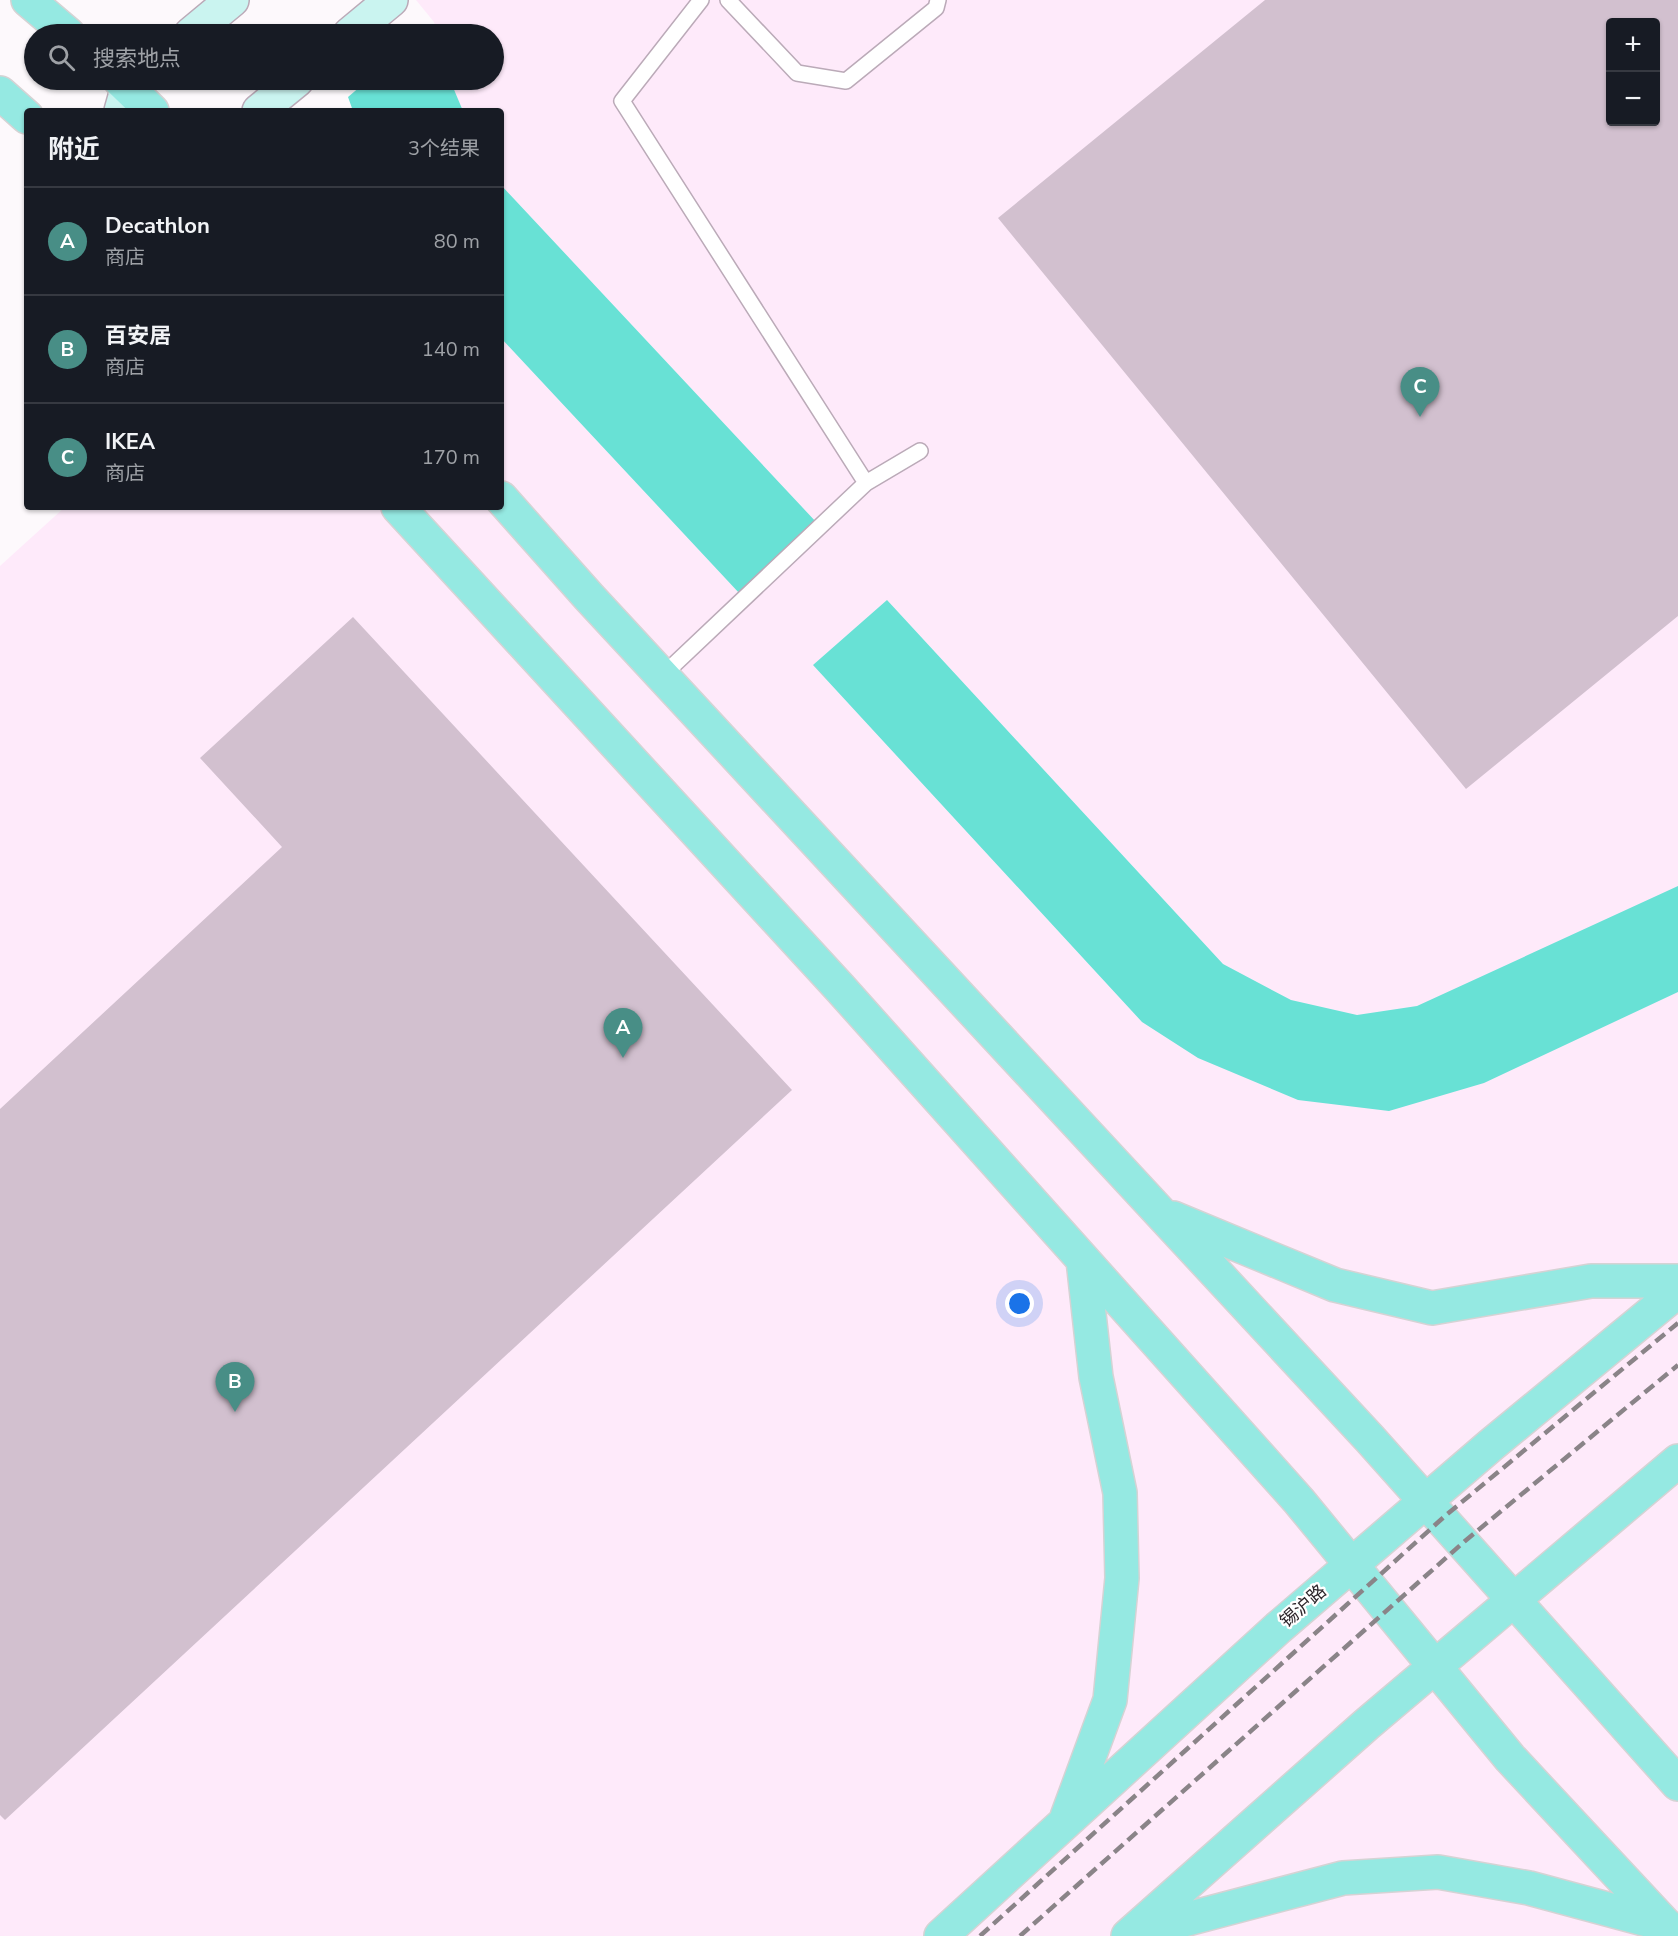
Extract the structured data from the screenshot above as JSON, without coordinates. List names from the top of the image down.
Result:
{
  "streets": {
    "main road": ["锡沪路"]
  },
  "page": {
    "map_buttons": ["+", "−"],
    "search": "搜索地点",
    "heading": ["附近", "3个结果"],
    "list": [
      {
        "mark": "A",
        "name": "Decathlon",
        "note": "商店",
        "value": "80 m"
      },
      {
        "mark": "B",
        "name": "百安居",
        "note": "商店",
        "value": "140 m"
      },
      {
        "mark": "C",
        "name": "IKEA",
        "note": "商店",
        "value": "170 m"
      }
    ],
    "pins": ["C", "A", "B"]
  }
}
